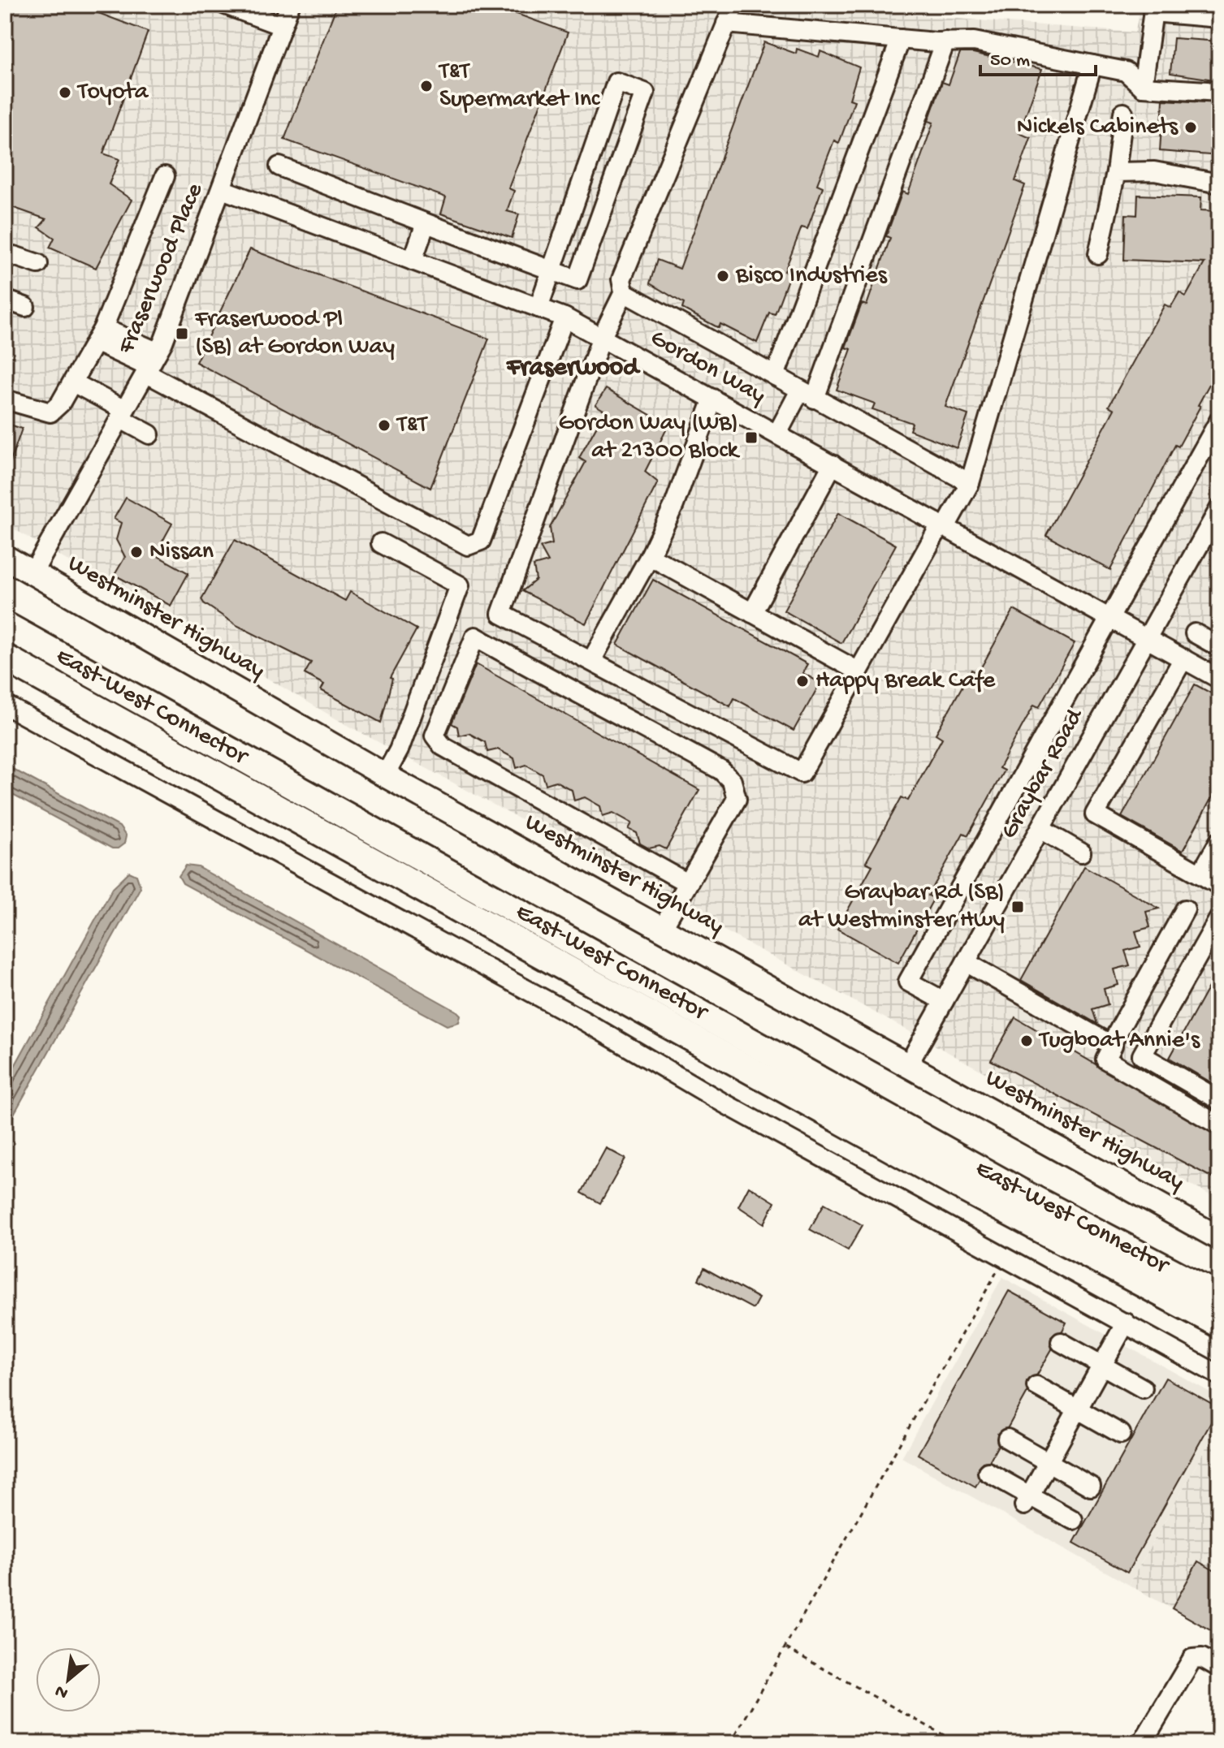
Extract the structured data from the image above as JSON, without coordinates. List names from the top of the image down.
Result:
{
  "streets": {
    "highway": ["East-West Connector"],
    "main road": ["Westminster Highway"],
    "street": ["Fraserwood Place", "Gordon Way", "Graybar Road"]
  },
  "crossings": [
    ["Fraserwood Place", "Gordon Way"],
    ["Fraserwood Place", "Westminster Highway"],
    ["Gordon Way", "Graybar Road"],
    ["Westminster Highway", "Graybar Road"]
  ],
  "districts": ["Fraserwood"],
  "places": {
    "other": [
      "T&T Supermarket Inc",
      "Toyota",
      "Nickels Cabinets",
      "Bisco Industries",
      "T&T",
      "Nissan",
      "Happy Break Cafe",
      "Tugboat Annie's"
    ],
    "transit": ["Fraserwood Pl (SB) at Gordon Way", "Gordon Way (WB) at 21300 Block", "Graybar Rd (SB) at Westminster Hwy"]
  },
  "scale_bar": "50 m",
  "north": "bottom left"
}
